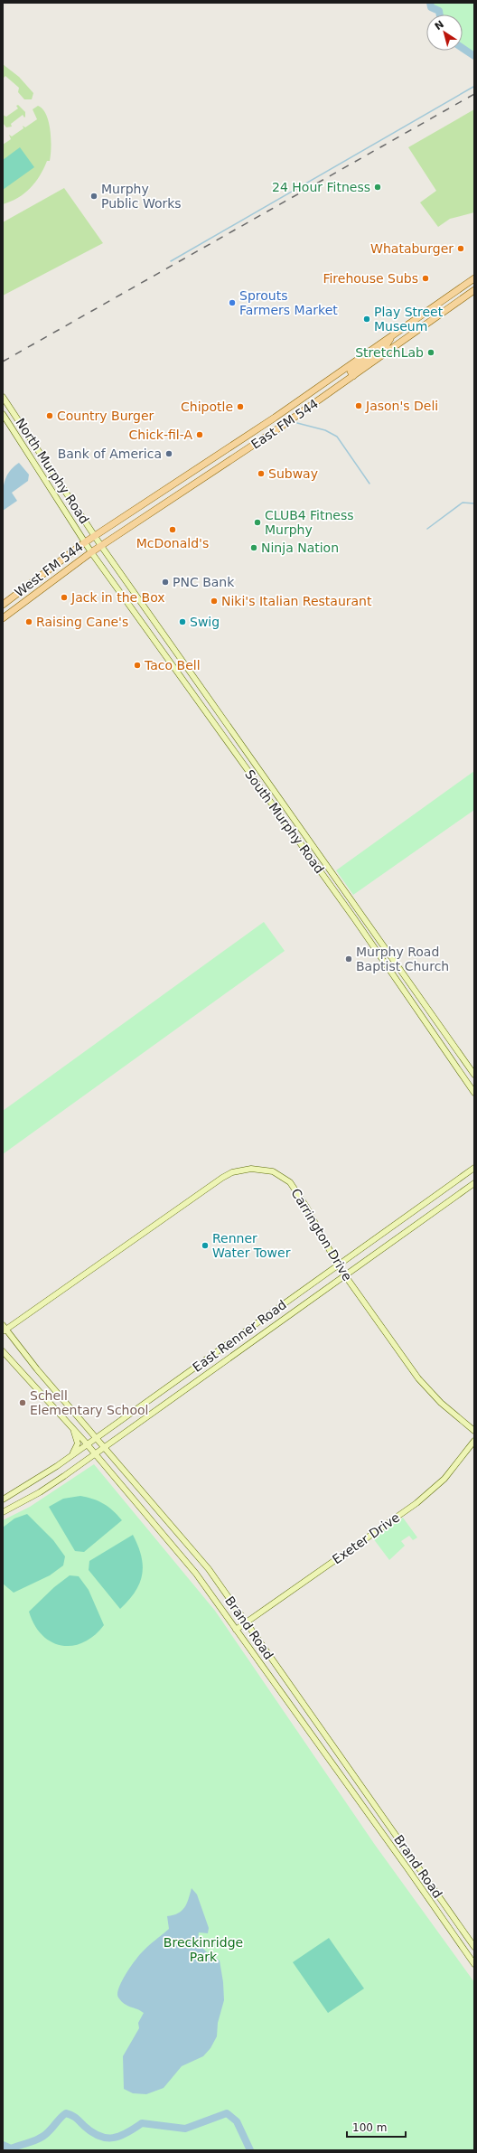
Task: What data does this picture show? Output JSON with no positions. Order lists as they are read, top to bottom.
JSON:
{
  "streets": {
    "main road": [
      "East FM 544",
      "North Murphy Road",
      "West FM 544",
      "South Murphy Road",
      "Carrington Drive",
      "East Renner Road",
      "Exeter Drive",
      "Brand Road"
    ]
  },
  "crossings": [
    ["East FM 544", "North Murphy Road"],
    ["East FM 544", "West FM 544"],
    ["East FM 544", "South Murphy Road"],
    ["North Murphy Road", "West FM 544"],
    ["North Murphy Road", "South Murphy Road"],
    ["West FM 544", "South Murphy Road"],
    ["Carrington Drive", "East Renner Road"],
    ["Carrington Drive", "Brand Road"],
    ["East Renner Road", "Brand Road"],
    ["Exeter Drive", "Brand Road"]
  ],
  "parks": ["Breckinridge Park"],
  "places": [
    "24 Hour Fitness",
    "Murphy Public Works",
    "Whataburger",
    "Firehouse Subs",
    "Sprouts Farmers Market",
    "Play Street Museum",
    "StretchLab",
    "Jason's Deli",
    "Chipotle",
    "Country Burger",
    "Chick-fil-A",
    "Bank of America",
    "Subway",
    "CLUB4 Fitness Murphy",
    "McDonald's",
    "Ninja Nation",
    "PNC Bank",
    "Jack in the Box",
    "Niki's Italian Restaurant",
    "Raising Cane's",
    "Swig",
    "Taco Bell",
    "Murphy Road Baptist Church",
    "Renner Water Tower",
    "Schell Elementary School"
  ],
  "scale_bar": "100 m",
  "north": "top left"
}
